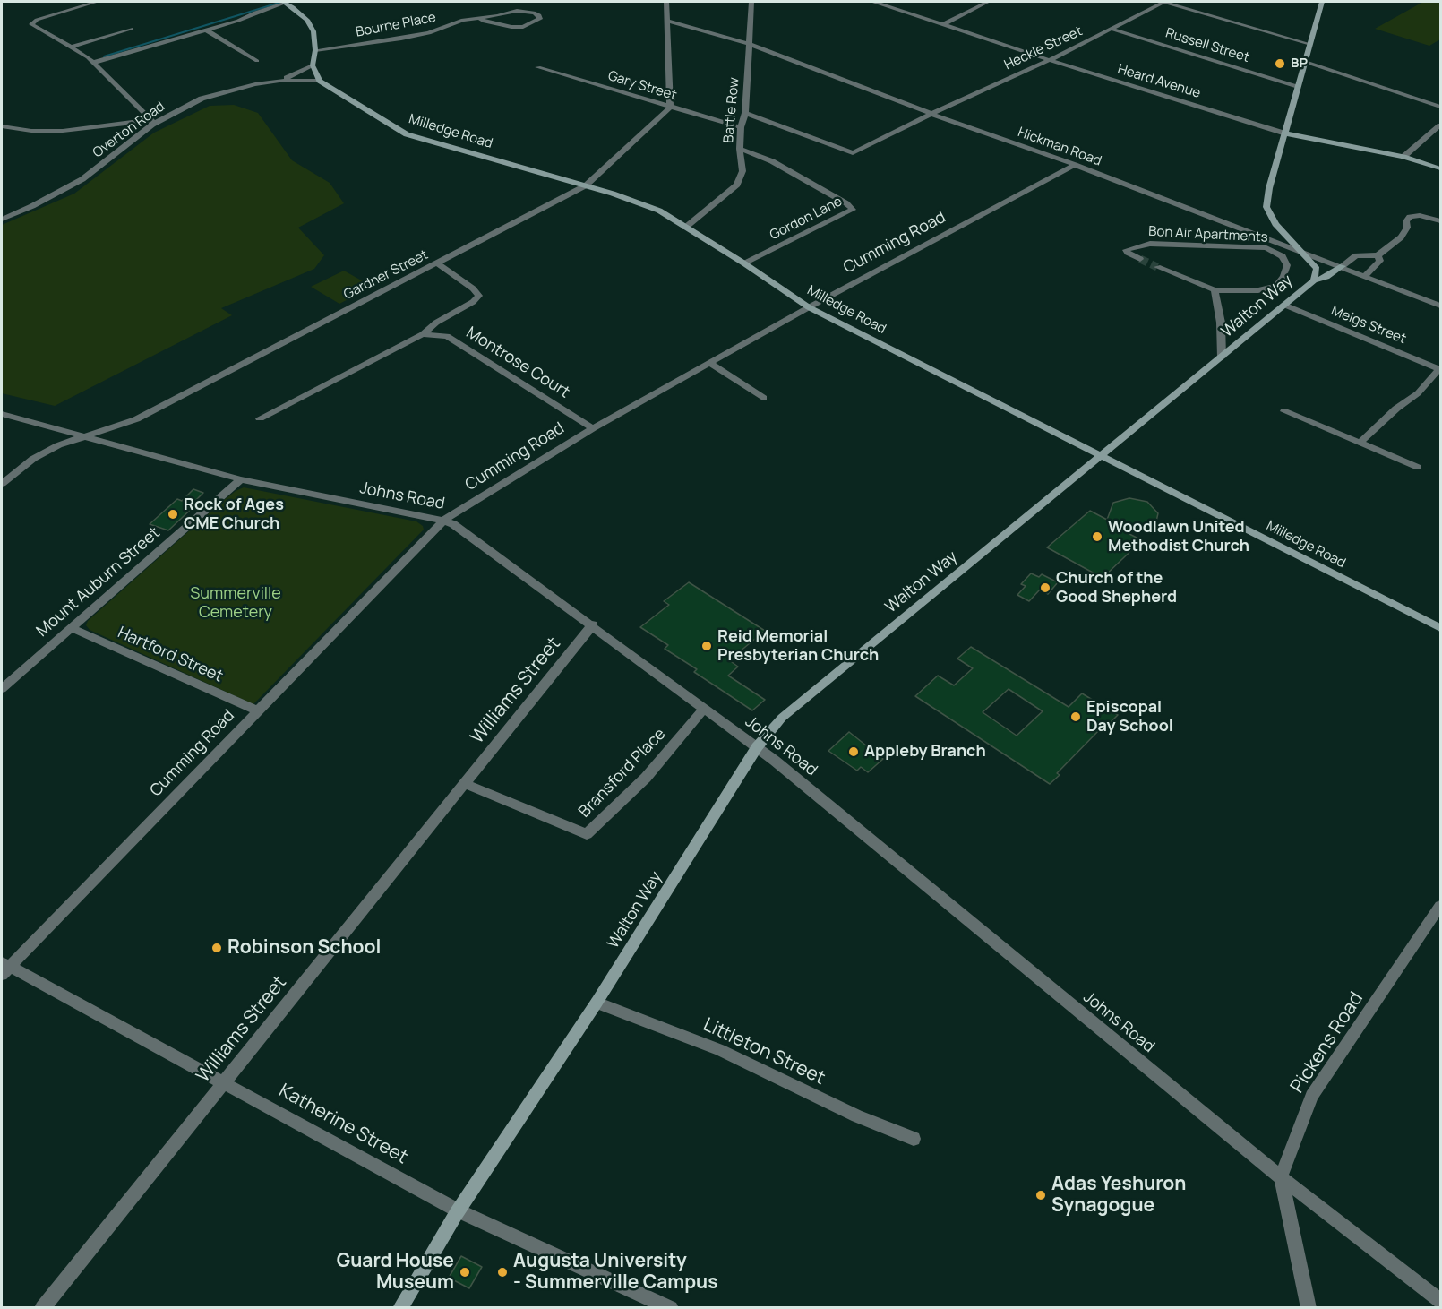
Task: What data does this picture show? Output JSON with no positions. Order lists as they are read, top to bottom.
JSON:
{
  "streets": {
    "main road": ["Heard Avenue", "Milledge Road", "Walton Way"],
    "street": [
      "Bourne Place",
      "Russell Street",
      "Heckle Street",
      "Gary Street",
      "Battle Row",
      "Overton Road",
      "Hickman Road",
      "Gordon Lane",
      "Bon Air Apartments",
      "Cumming Road",
      "Gardner Street",
      "Meigs Street",
      "Montrose Court",
      "Johns Road",
      "Mount Auburn Street",
      "Hartford Street",
      "Williams Street",
      "Bransford Place",
      "Pickens Road",
      "Littleton Street",
      "Katherine Street"
    ]
  },
  "crossings": [
    ["Russell Street", "Heckle Street"],
    ["Russell Street", "Walton Way"],
    ["Heckle Street", "Heard Avenue"],
    ["Heckle Street", "Hickman Road"],
    ["Heard Avenue", "Walton Way"],
    ["Gary Street", "Battle Row"],
    ["Gary Street", "Gardner Street"],
    ["Battle Row", "Milledge Road"],
    ["Battle Row", "Hickman Road"],
    ["Battle Row", "Gordon Lane"],
    ["Overton Road", "Milledge Road"],
    ["Milledge Road", "Gordon Lane"],
    ["Milledge Road", "Cumming Road"],
    ["Milledge Road", "Gardner Street"],
    ["Milledge Road", "Walton Way"],
    ["Hickman Road", "Bon Air Apartments"],
    ["Hickman Road", "Cumming Road"],
    ["Hickman Road", "Walton Way"],
    ["Cumming Road", "Montrose Court"],
    ["Cumming Road", "Johns Road"],
    ["Cumming Road", "Hartford Street"],
    ["Cumming Road", "Katherine Street"],
    ["Gardner Street", "Montrose Court"],
    ["Gardner Street", "Johns Road"],
    ["Walton Way", "Meigs Street"],
    ["Walton Way", "Johns Road"],
    ["Walton Way", "Littleton Street"],
    ["Walton Way", "Katherine Street"],
    ["Johns Road", "Mount Auburn Street"],
    ["Johns Road", "Williams Street"],
    ["Johns Road", "Bransford Place"],
    ["Johns Road", "Pickens Road"],
    ["Mount Auburn Street", "Hartford Street"],
    ["Williams Street", "Bransford Place"],
    ["Williams Street", "Katherine Street"]
  ],
  "parks": ["Summerville Cemetery"],
  "places": [
    "BP",
    "Rock of Ages CME Church",
    "Woodlawn United Methodist Church",
    "Church of the Good Shepherd",
    "Reid Memorial Presbyterian Church",
    "Episcopal Day School",
    "Appleby Branch",
    "Robinson School",
    "Adas Yeshuron Synagogue",
    "Guard House Museum",
    "Augusta University - Summerville Campus"
  ]
}
